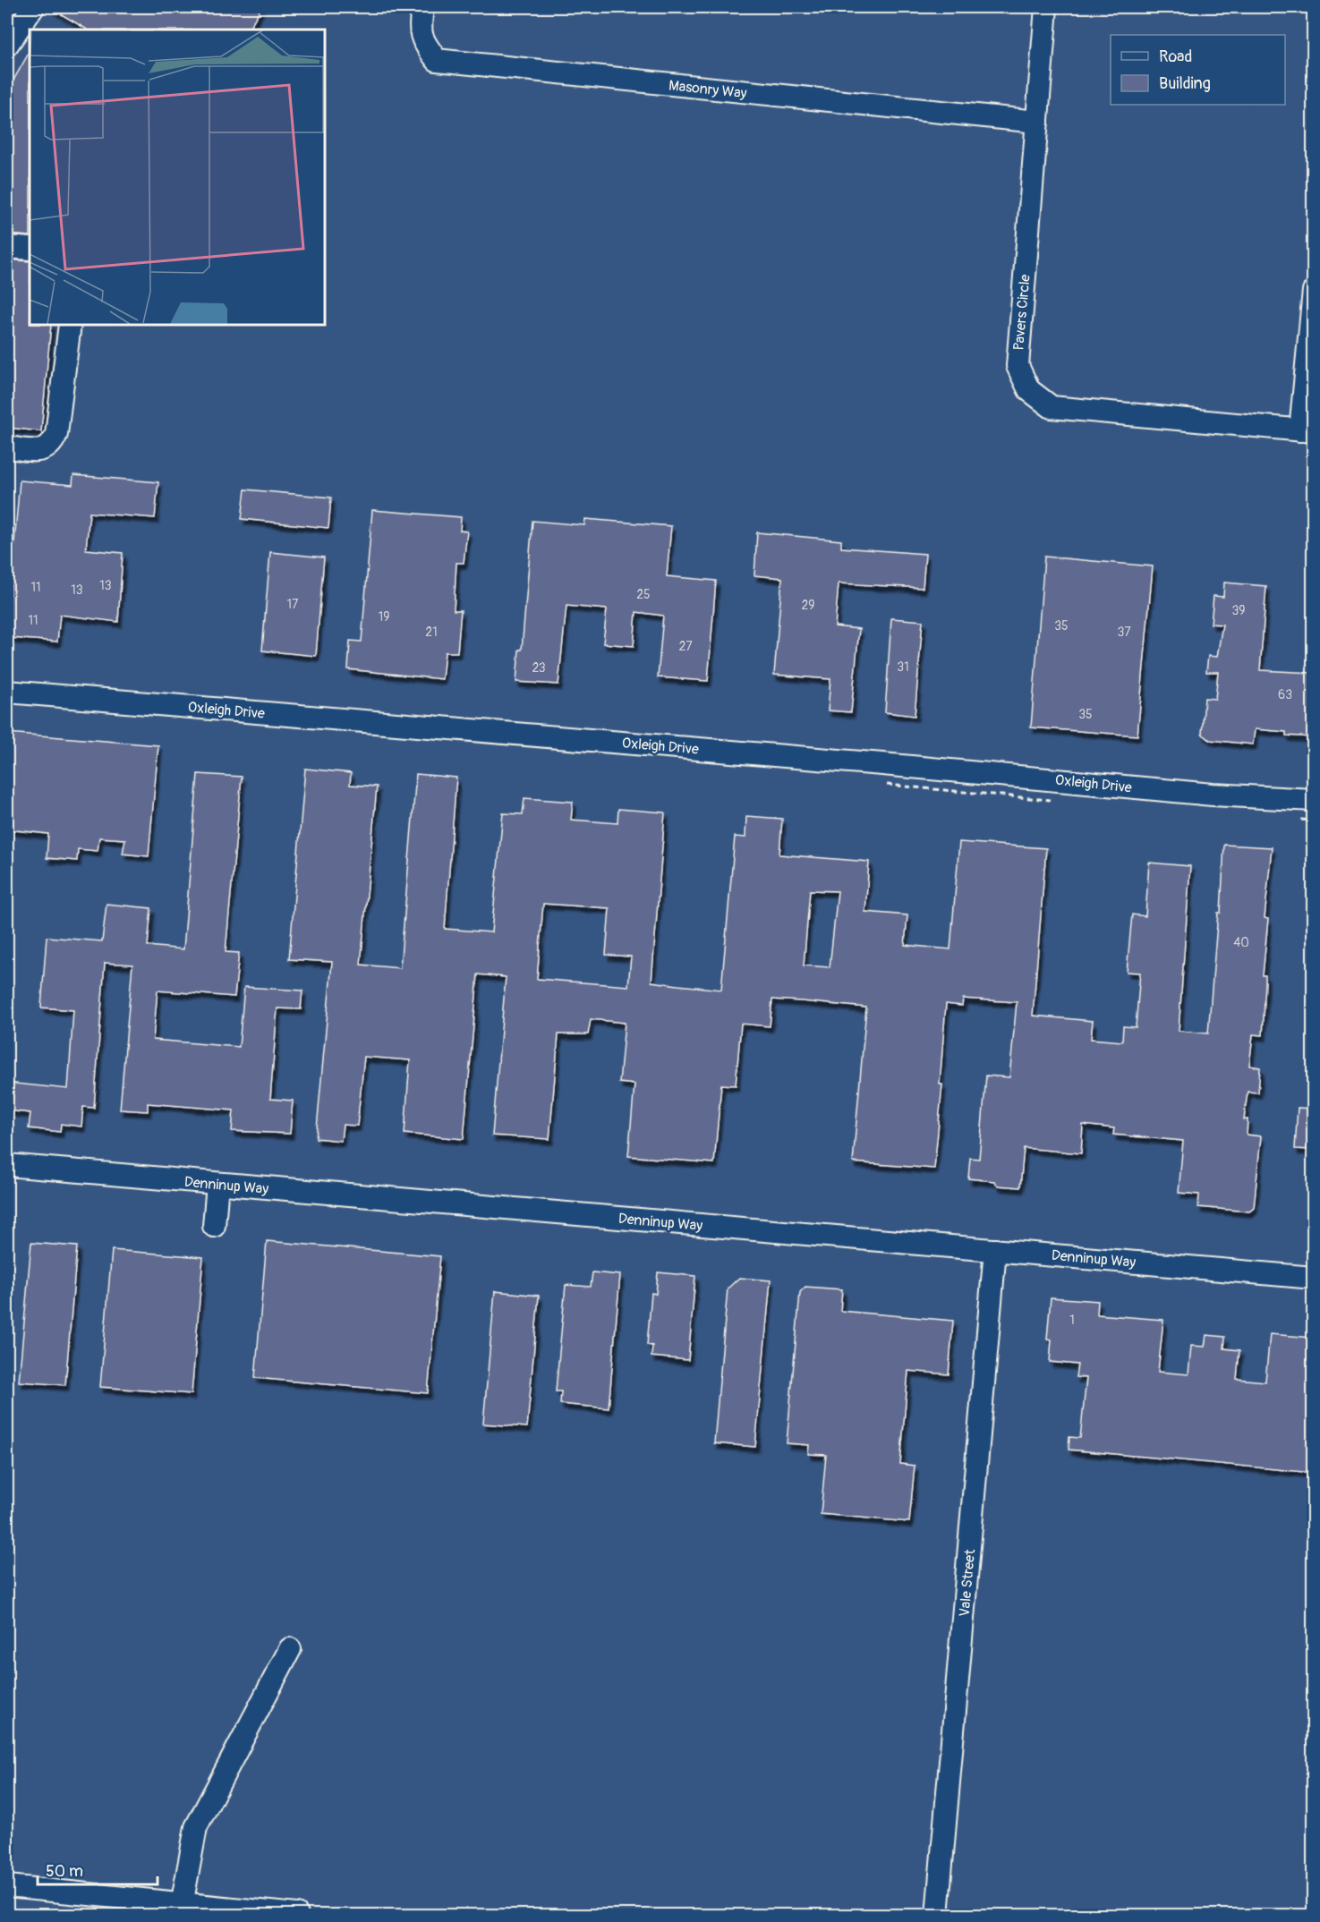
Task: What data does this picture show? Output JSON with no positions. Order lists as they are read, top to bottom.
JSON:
{
  "streets": {
    "street": [
      "Masonry Way",
      "Pavers Circle",
      "Oxleigh Drive",
      "Denninup Way",
      "Vale Street"
    ]
  },
  "crossings": [
    ["Masonry Way", "Pavers Circle"],
    ["Denninup Way", "Vale Street"]
  ],
  "house_numbers": [
    "13",
    "11",
    "13",
    "25",
    "17",
    "29",
    "39",
    "19",
    "11",
    "35",
    "21",
    "37",
    "27",
    "31",
    "23",
    "63",
    "35",
    "40",
    "1"
  ],
  "legend": ["Road", "Building"],
  "scale_bar": "50 m"
}
